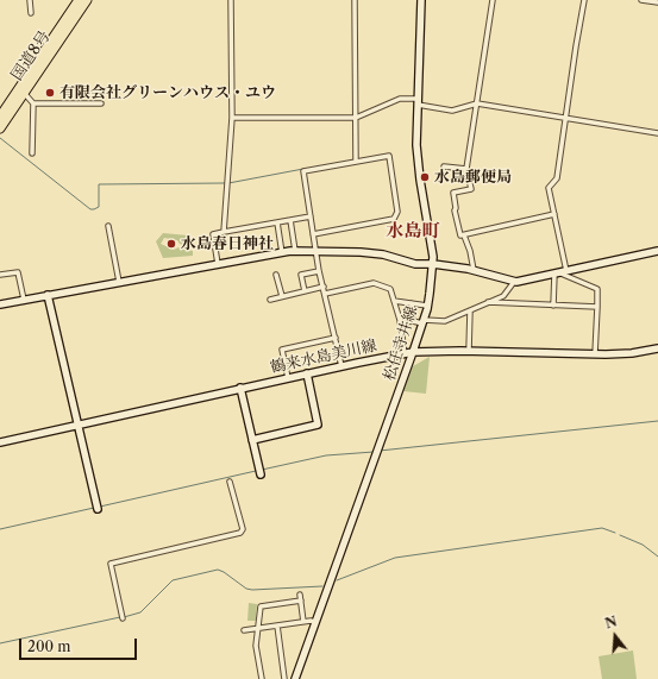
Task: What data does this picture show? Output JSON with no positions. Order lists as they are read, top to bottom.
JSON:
{
  "streets": {
    "highway": ["国道8号"],
    "main road": ["松任寺井線", "鶴来水島美川線"]
  },
  "crossings": [
    ["松任寺井線", "鶴来水島美川線"]
  ],
  "districts": ["水島町"],
  "places": ["有限会社グリーンハウス・ユウ", "水島郵便局", "水島春日神社"],
  "scale_bar": "200 m",
  "north": "top"
}
